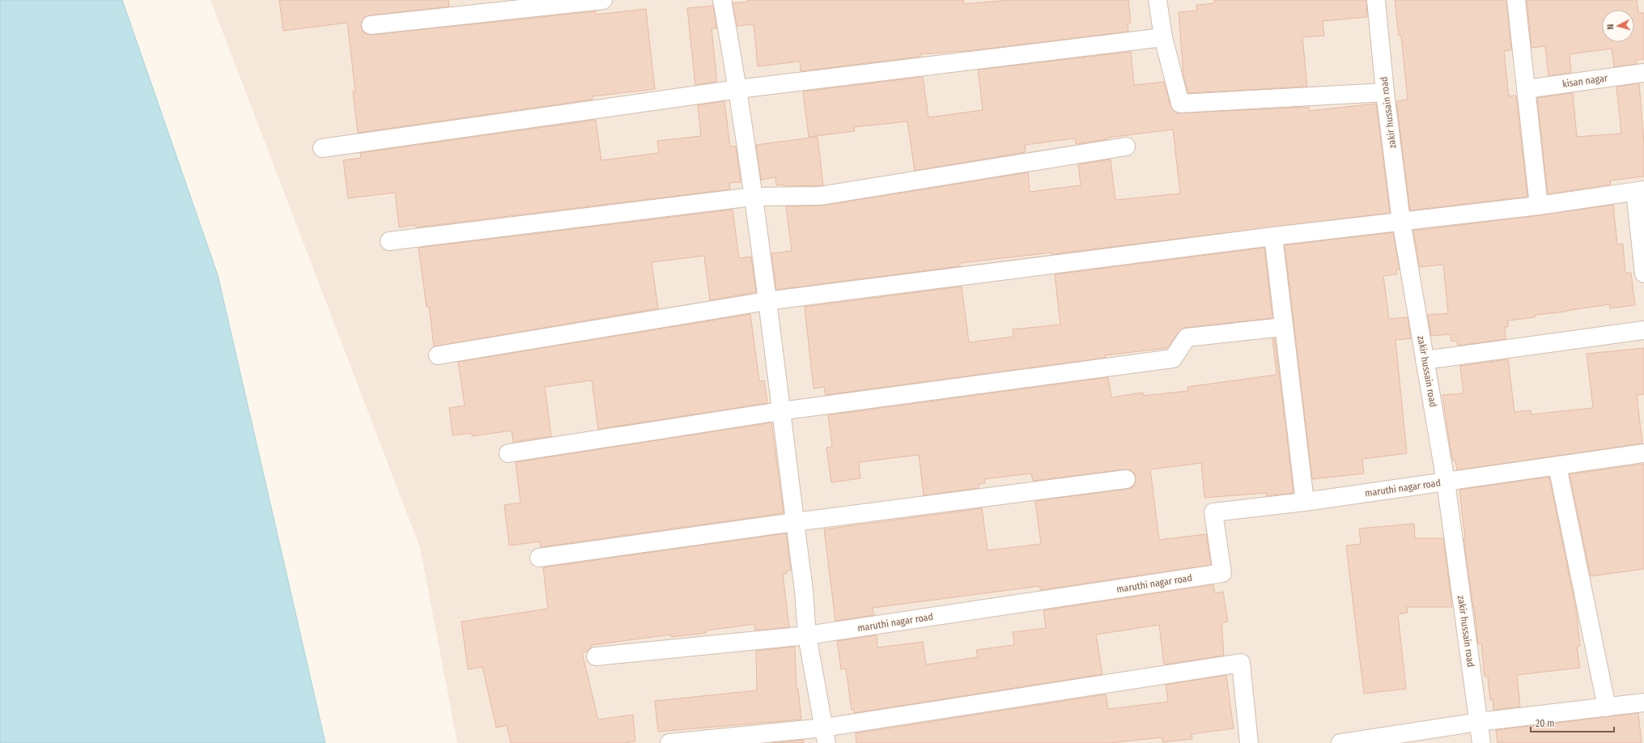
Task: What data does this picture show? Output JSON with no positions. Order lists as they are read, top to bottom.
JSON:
{
  "streets": {
    "street": ["kisan nagar", "zakir hussain road", "maruthi nagar road"]
  },
  "crossings": [
    ["zakir hussain road", "maruthi nagar road"]
  ],
  "scale_bar": "20 m",
  "north": "left"
}
